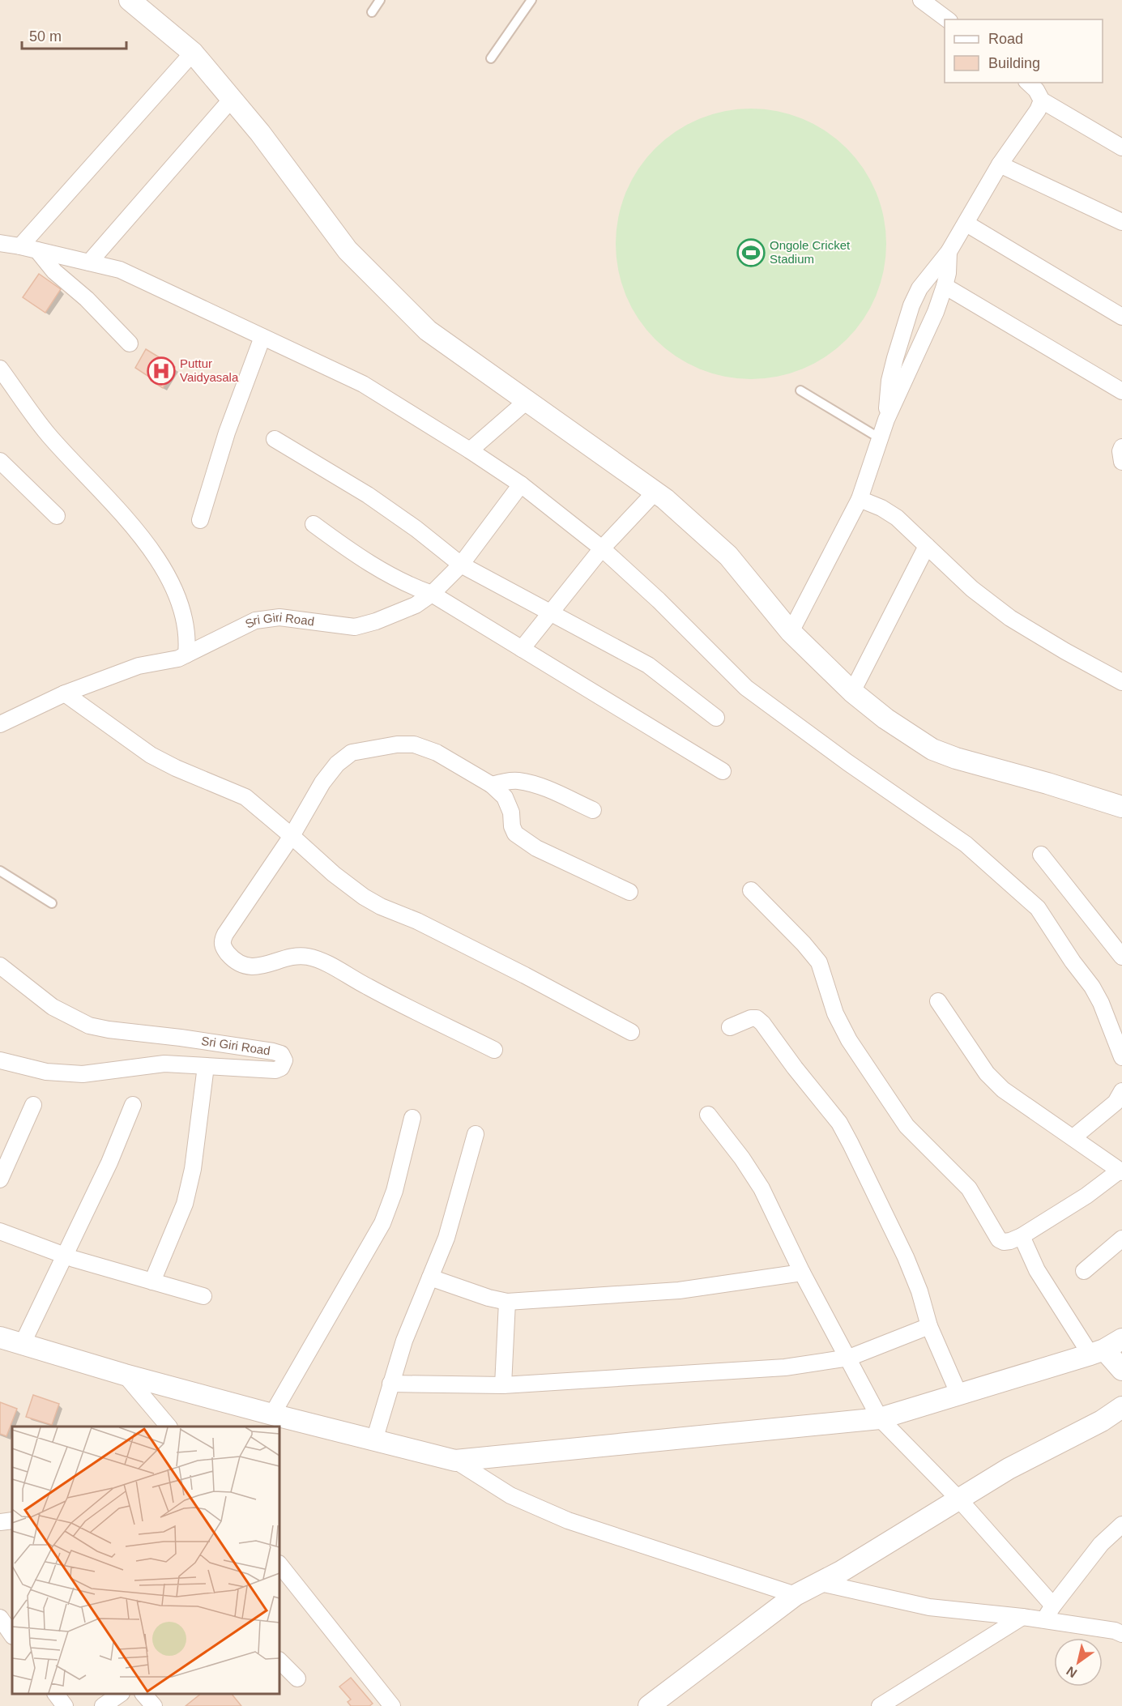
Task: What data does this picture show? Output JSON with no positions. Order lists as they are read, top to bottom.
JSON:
{
  "streets": {
    "street": ["Sri Giri Road"]
  },
  "places": {
    "sports": ["Ongole Cricket Stadium"],
    "hospital": ["Puttur Vaidyasala"]
  },
  "legend": ["Road", "Building"],
  "scale_bar": "50 m",
  "north": "bottom left"
}
